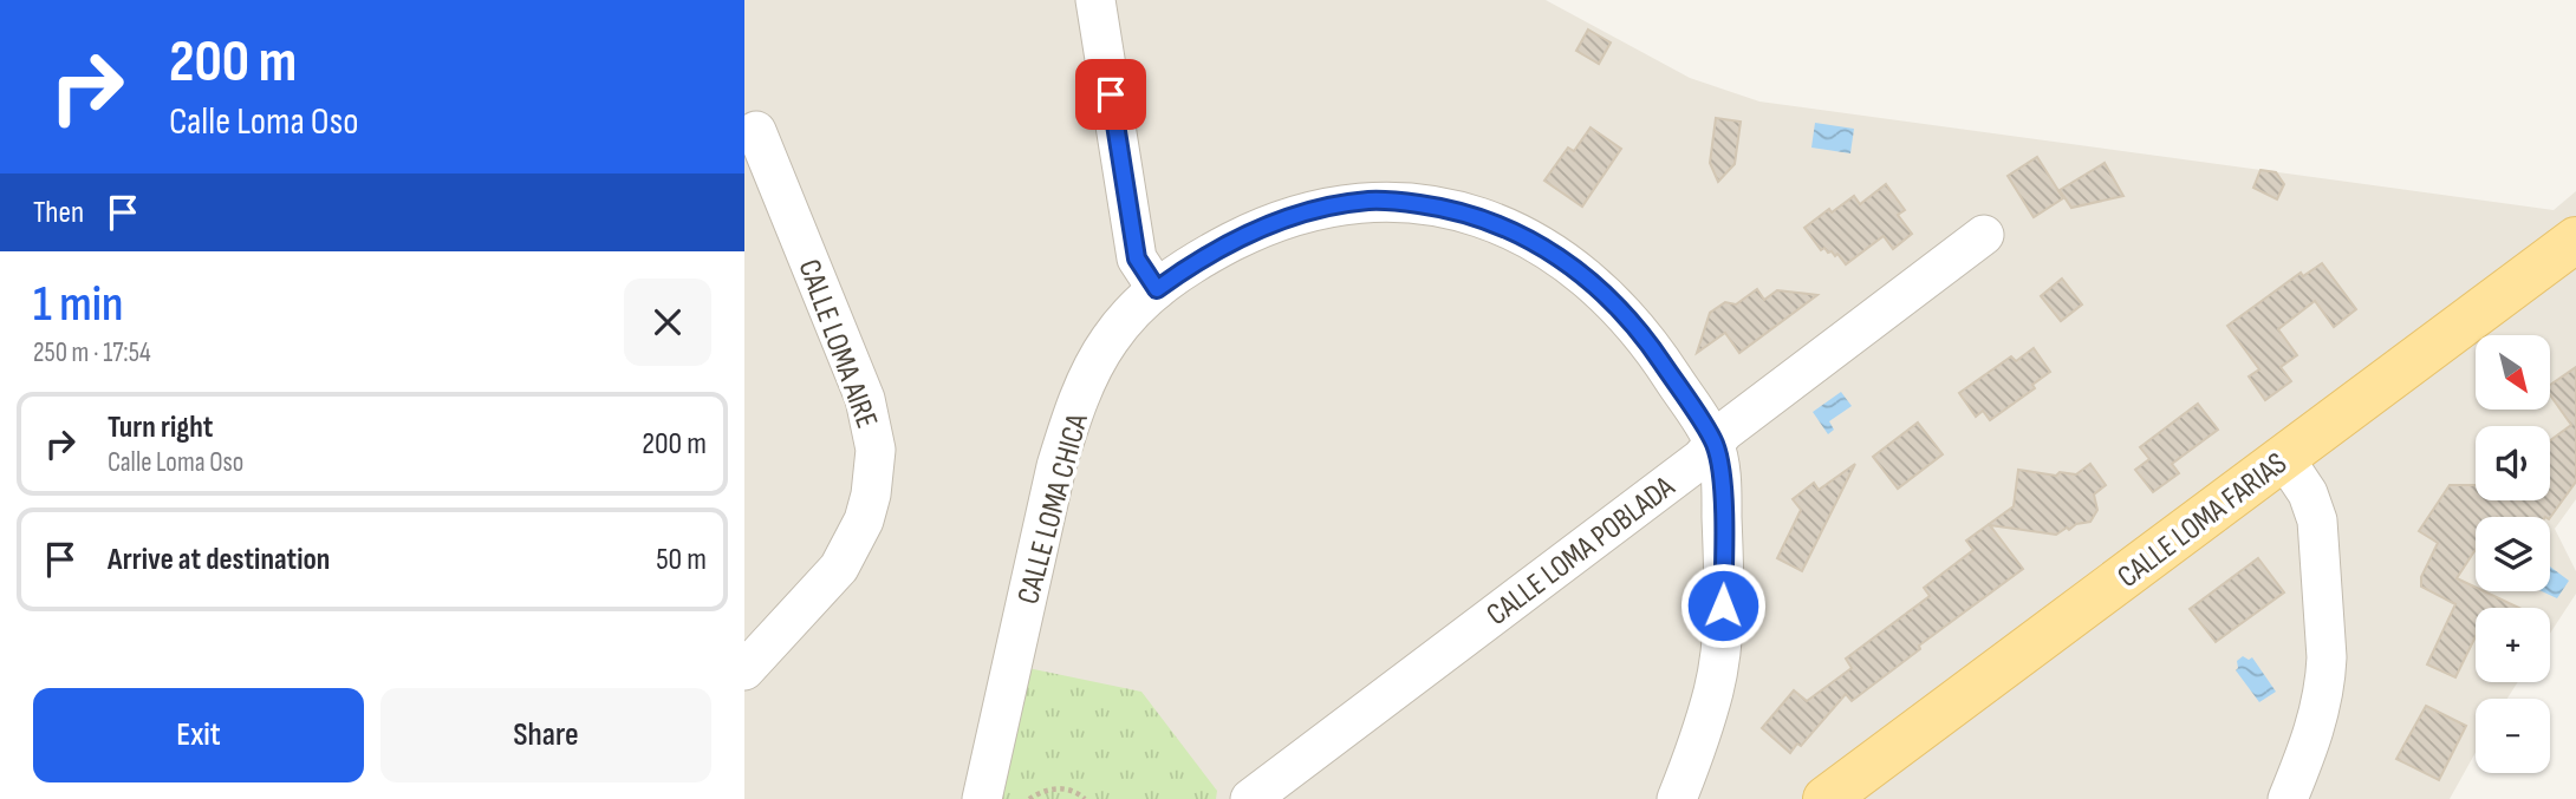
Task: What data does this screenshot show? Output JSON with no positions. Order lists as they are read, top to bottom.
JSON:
{
  "streets": {
    "main road": ["CALLE LOMA FARIAS"],
    "street": ["CALLE LOMA AIRE", "CALLE LOMA CHICA", "CALLE LOMA POBLADA"]
  },
  "crossings": [
    ["CALLE LOMA CHICA", "CALLE LOMA POBLADA"]
  ],
  "north": "bottom right",
  "page": {
    "turn": ["200 m", "Calle Loma Oso"],
    "then": "Then",
    "heading": ["1 min", "250 m · 17:54"],
    "map_buttons": ["+", "−"],
    "list": [
      {
        "name": "Turn right",
        "note": "Calle Loma Oso",
        "value": "200 m"
      },
      {
        "name": "Arrive at destination",
        "value": "50 m"
      }
    ],
    "buttons": ["Exit", "Share"]
  }
}
